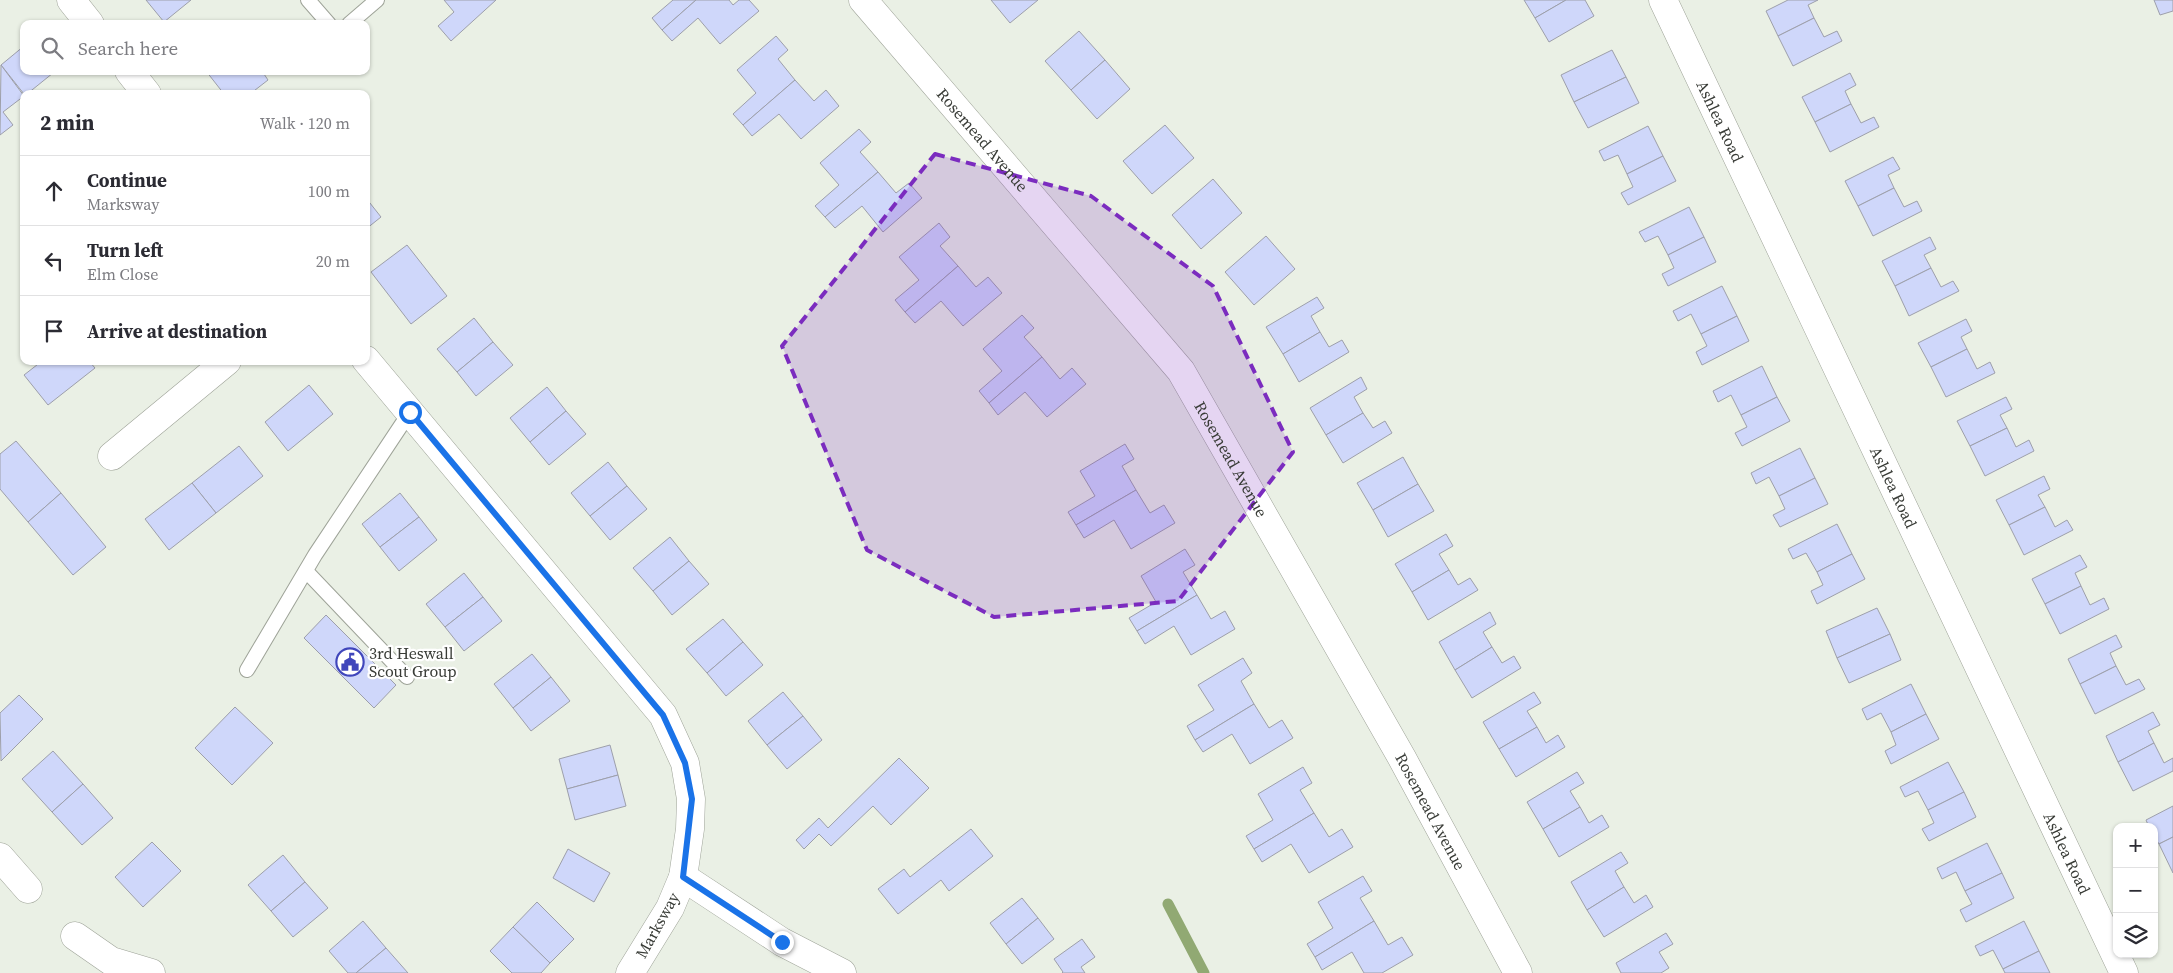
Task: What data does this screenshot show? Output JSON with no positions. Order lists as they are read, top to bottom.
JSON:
{
  "streets": {
    "street": ["Ashlea Road", "Rosemead Avenue", "Marksway"]
  },
  "places": {
    "public building": ["3rd Heswall Scout Group"]
  },
  "page": {
    "search": "Search here",
    "heading": ["2 min", "Walk · 120 m"],
    "list": [
      ["Continue", "Marksway", "100 m"],
      ["Turn left", "Elm Close", "20 m"],
      "Arrive at destination"
    ],
    "map_buttons": ["+", "−"]
  }
}
